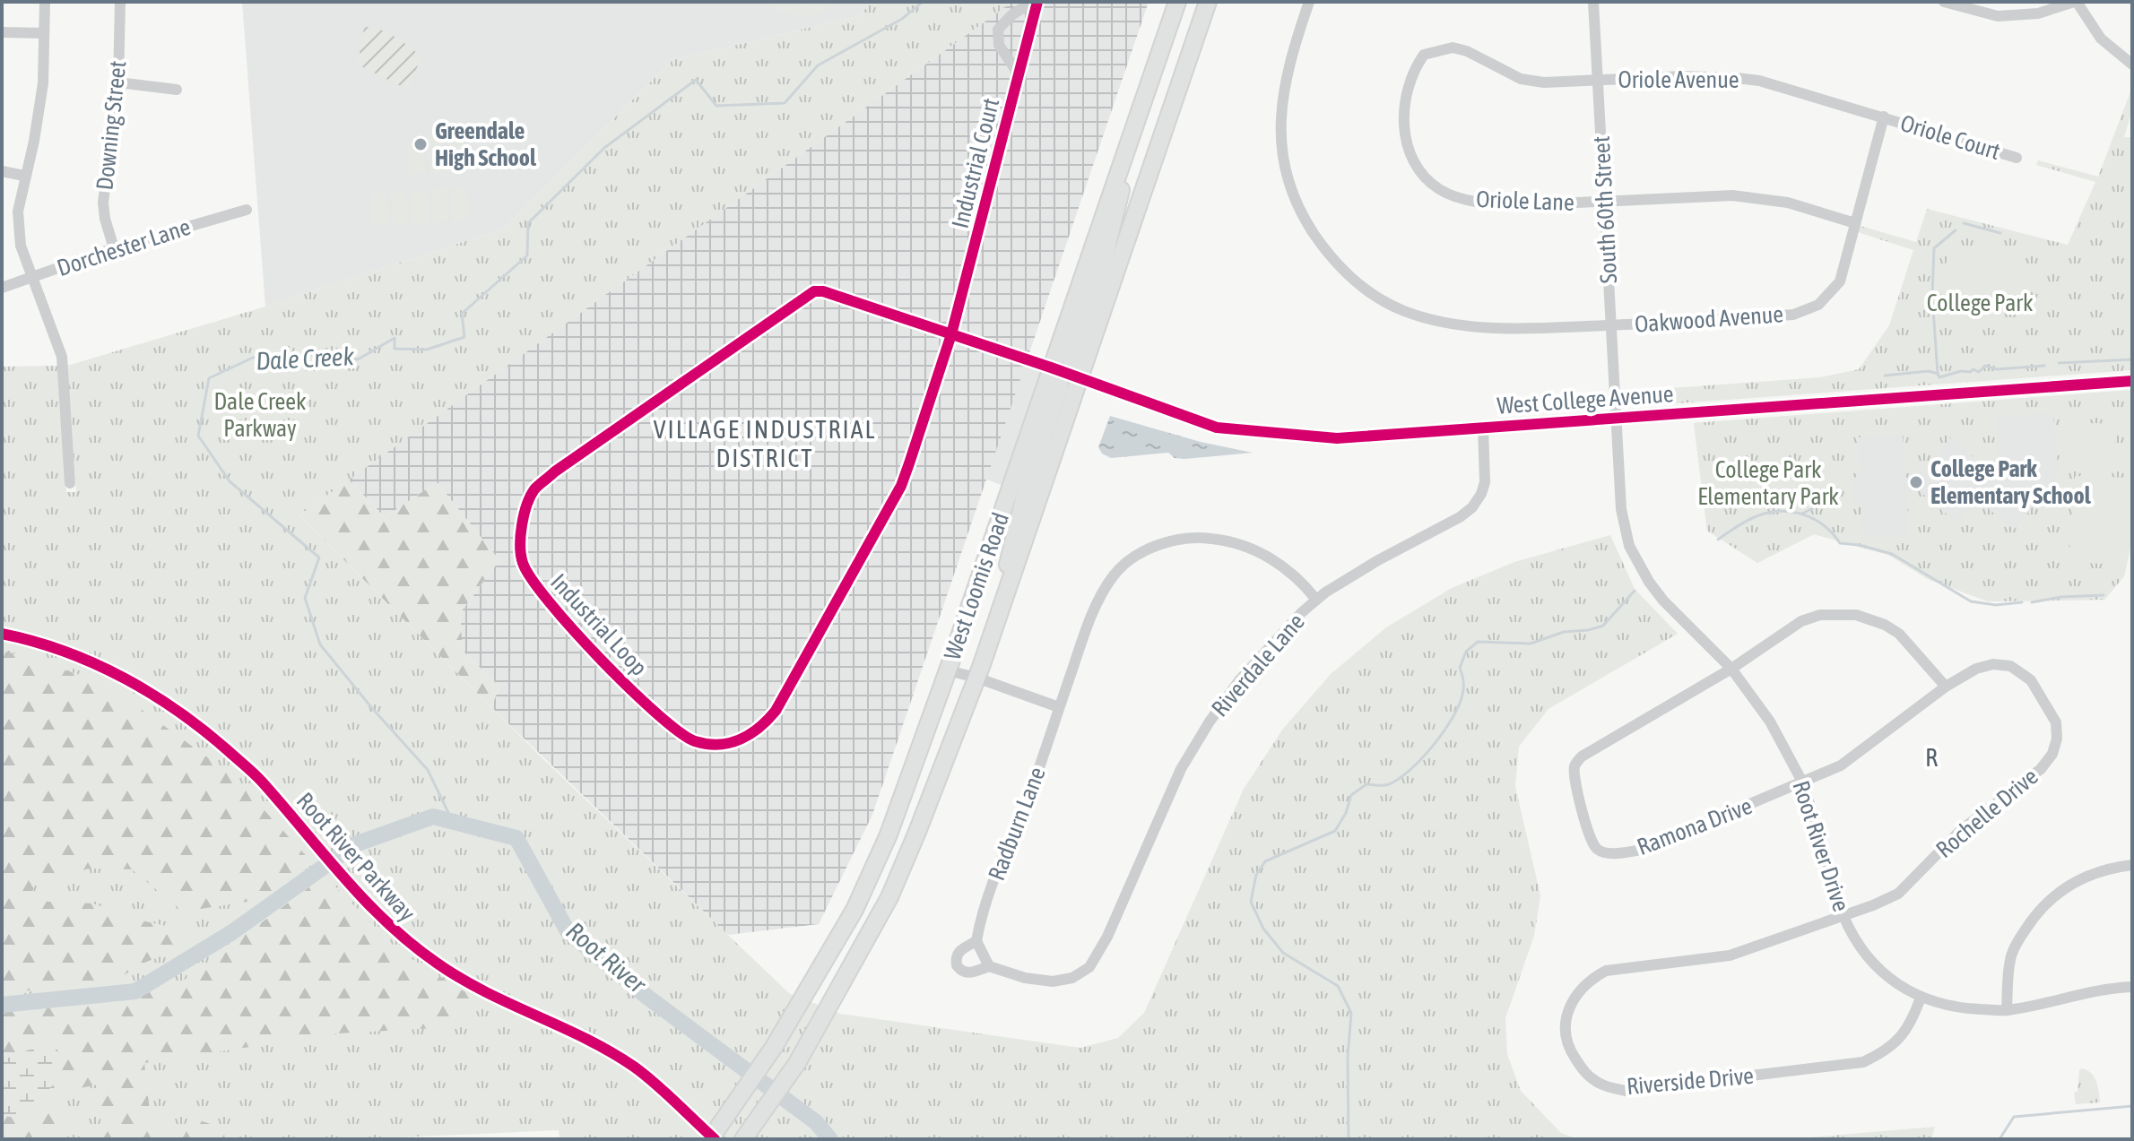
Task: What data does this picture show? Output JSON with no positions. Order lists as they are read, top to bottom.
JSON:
{
  "streets": {
    "main road": ["West Loomis Road"],
    "street": [
      "Oriole Avenue",
      "Downing Street",
      "Oriole Court",
      "Industrial Court",
      "Oriole Lane",
      "South 60th Street",
      "Dorchester Lane",
      "Oakwood Avenue",
      "West College Avenue",
      "Industrial Loop",
      "Riverdale Lane",
      "Rochelle Drive",
      "Radburn Lane",
      "Ramona Drive",
      "Root River Drive",
      "Root River Parkway",
      "Riverside Drive"
    ]
  },
  "crossings": [
    ["Oriole Avenue", "Oriole Court"],
    ["Oriole Avenue", "Oriole Lane"],
    ["Oriole Avenue", "South 60th Street"],
    ["Oriole Avenue", "Oakwood Avenue"],
    ["Downing Street", "Dorchester Lane"],
    ["Oriole Court", "Oakwood Avenue"],
    ["Industrial Court", "Industrial Loop"],
    ["Oriole Lane", "South 60th Street"],
    ["Oriole Lane", "Oakwood Avenue"],
    ["South 60th Street", "Oakwood Avenue"],
    ["South 60th Street", "West College Avenue"],
    ["South 60th Street", "Root River Drive"],
    ["West College Avenue", "West Loomis Road"],
    ["West College Avenue", "Industrial Loop"],
    ["West College Avenue", "Riverdale Lane"],
    ["West College Avenue", "Root River Drive"],
    ["West Loomis Road", "Industrial Loop"],
    ["West Loomis Road", "Root River Parkway"],
    ["Riverdale Lane", "Radburn Lane"],
    ["Rochelle Drive", "Ramona Drive"],
    ["Rochelle Drive", "Root River Drive"],
    ["Rochelle Drive", "Riverside Drive"],
    ["Ramona Drive", "Root River Drive"],
    ["Root River Drive", "Riverside Drive"]
  ],
  "districts": ["VILLAGE INDUSTRIAL DISTRICT", "R"],
  "water": ["Dale Creek", "Root River"],
  "parks": ["College Park", "Dale Creek Parkway", "College Park Elementary Park"],
  "places": ["Greendale High School", "College Park Elementary School"]
}
